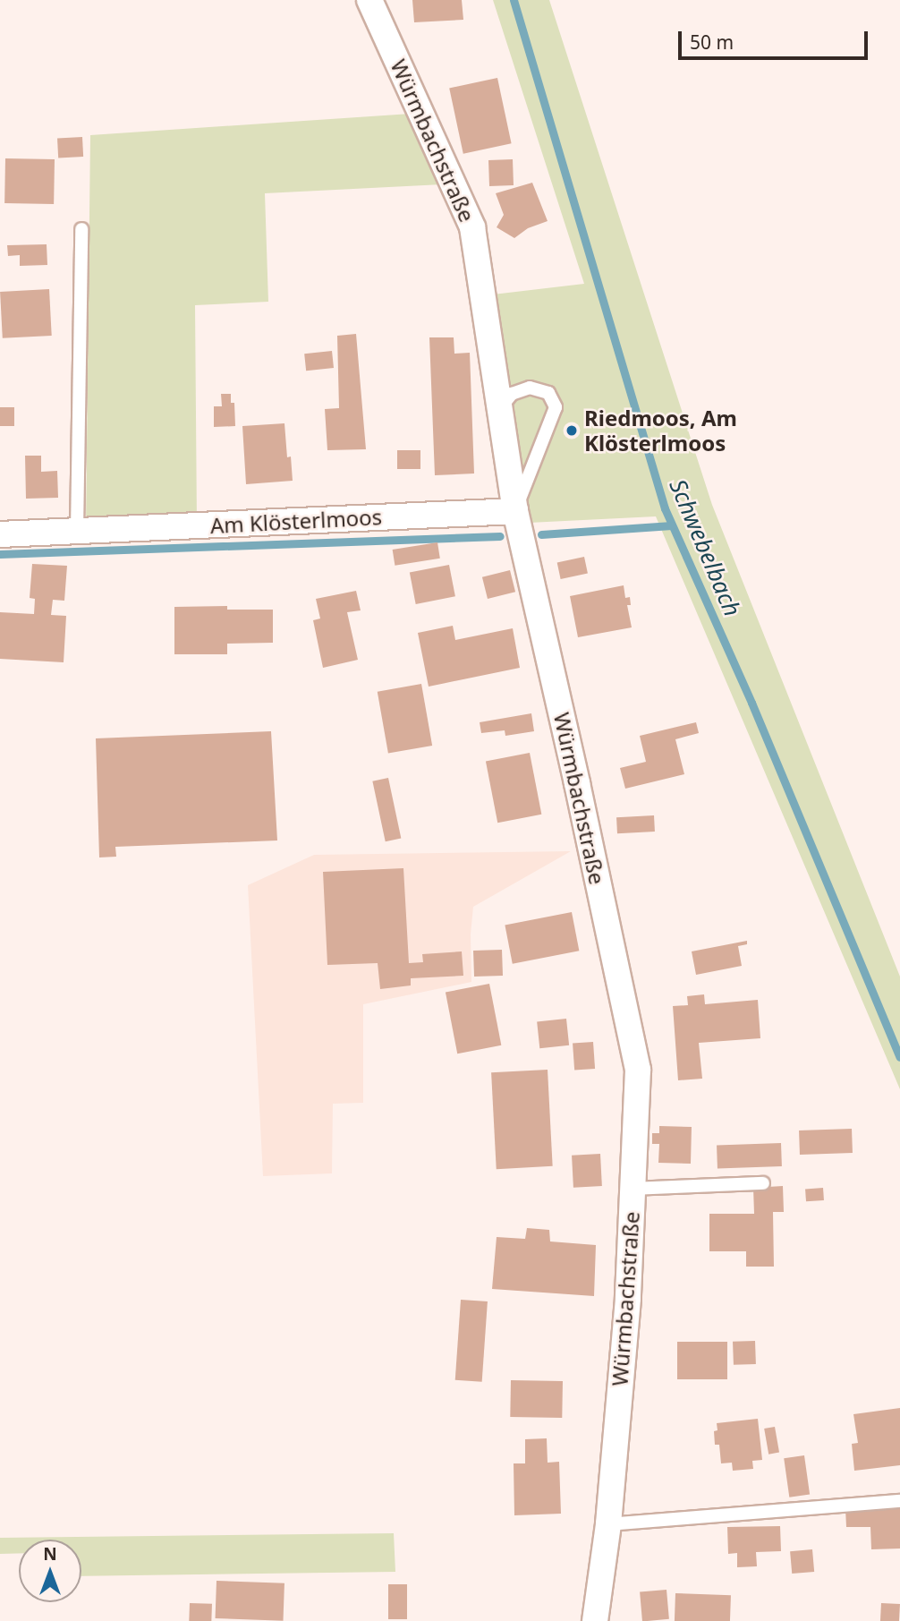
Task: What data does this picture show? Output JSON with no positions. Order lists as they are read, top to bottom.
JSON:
{
  "streets": {
    "street": ["Würmbachstraße", "Am Klösterlmoos"]
  },
  "crossings": [
    ["Würmbachstraße", "Am Klösterlmoos"]
  ],
  "water": ["Schwebelbach"],
  "places": ["Riedmoos, Am Klösterlmoos"],
  "scale_bar": "50 m",
  "north": "top"
}
